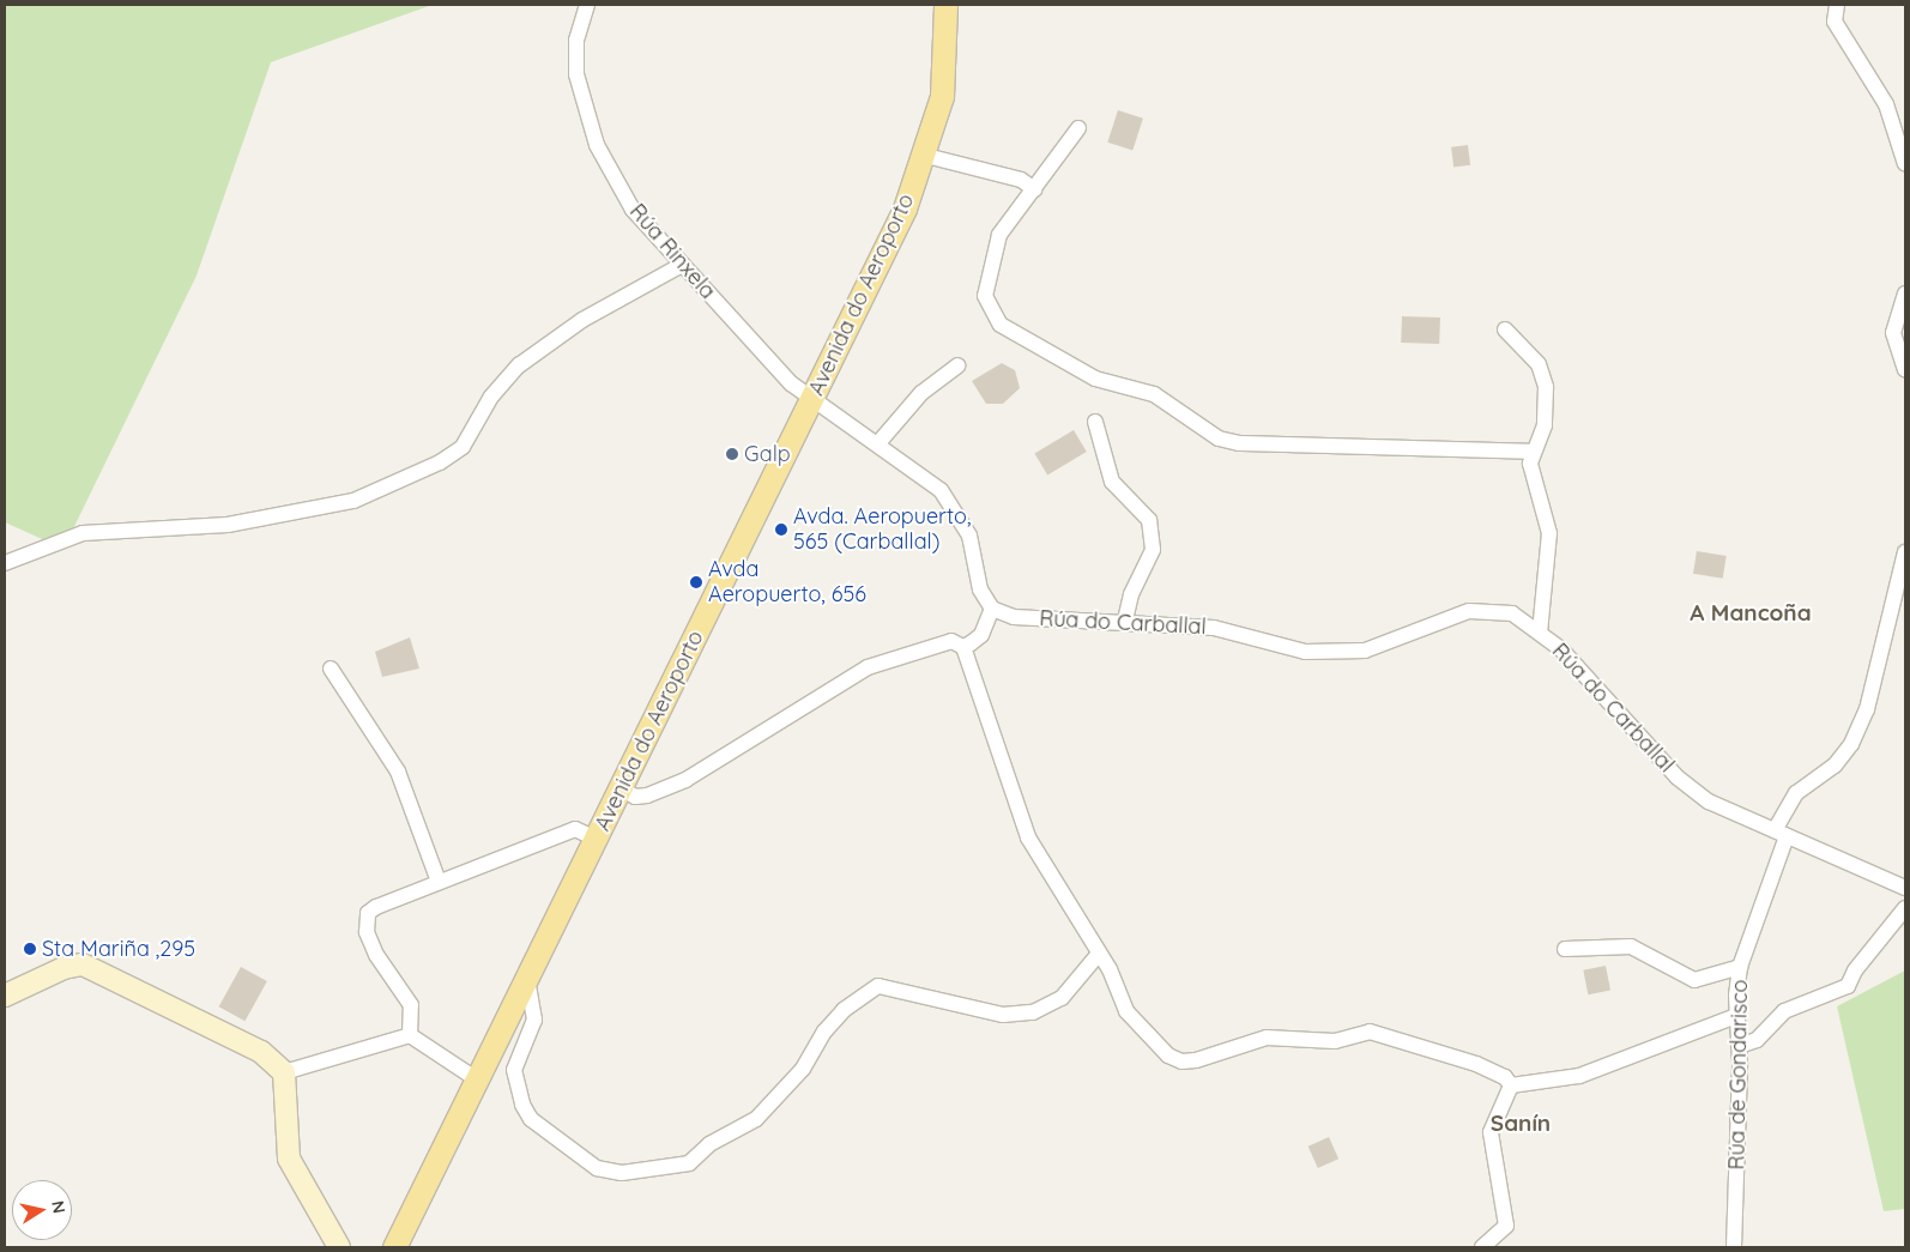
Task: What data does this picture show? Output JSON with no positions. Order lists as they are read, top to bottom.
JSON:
{
  "streets": {
    "main road": ["Avenida do Aeroporto"],
    "street": ["Rúa Rinxela", "Rúa do Carballal", "Rúa de Gondarisco"]
  },
  "crossings": [
    ["Rúa Rinxela", "Avenida do Aeroporto"],
    ["Rúa do Carballal", "Rúa de Gondarisco"]
  ],
  "districts": ["A Mancoña", "Sanín"],
  "places": [
    "Galp",
    "Avda. Aeropuerto, 565 (Carballal)",
    "Avda Aeropuerto, 656",
    "Sta Mariña ,295"
  ],
  "north": "right"
}
